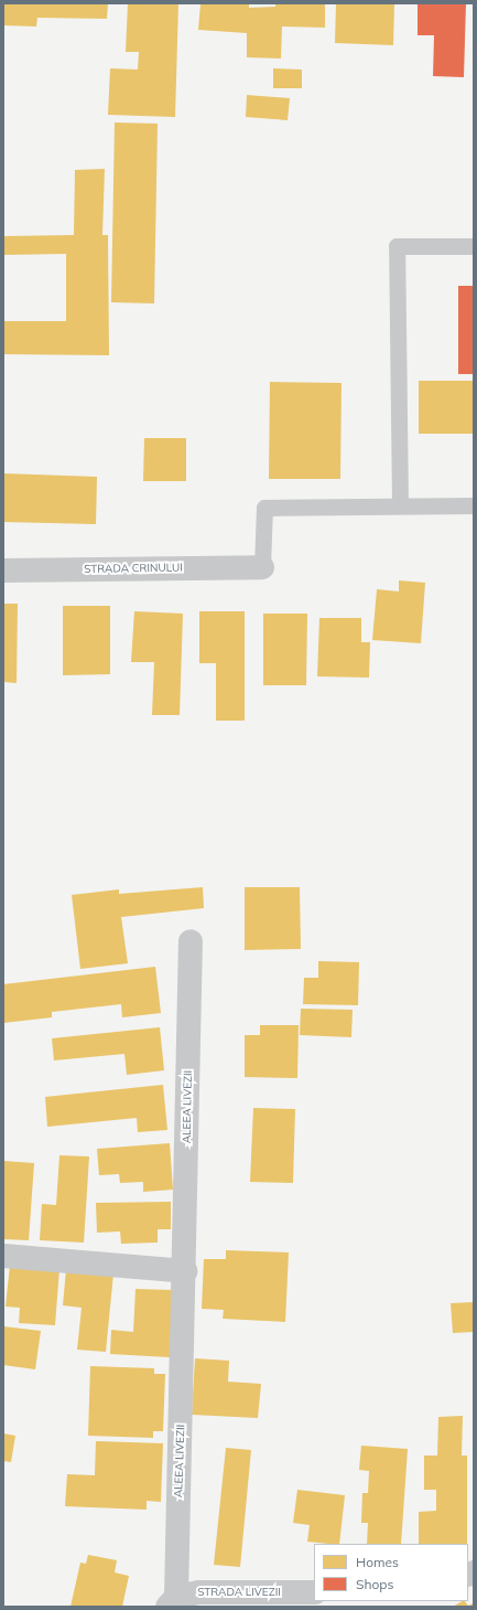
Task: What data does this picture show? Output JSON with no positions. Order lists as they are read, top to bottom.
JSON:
{
  "streets": {
    "street": ["STRADA CRINULUI", "ALEEA LIVEZII", "STRADA LIVEZII"]
  },
  "crossings": [
    ["ALEEA LIVEZII", "STRADA LIVEZII"]
  ],
  "legend": ["Homes", "Shops"]
}
